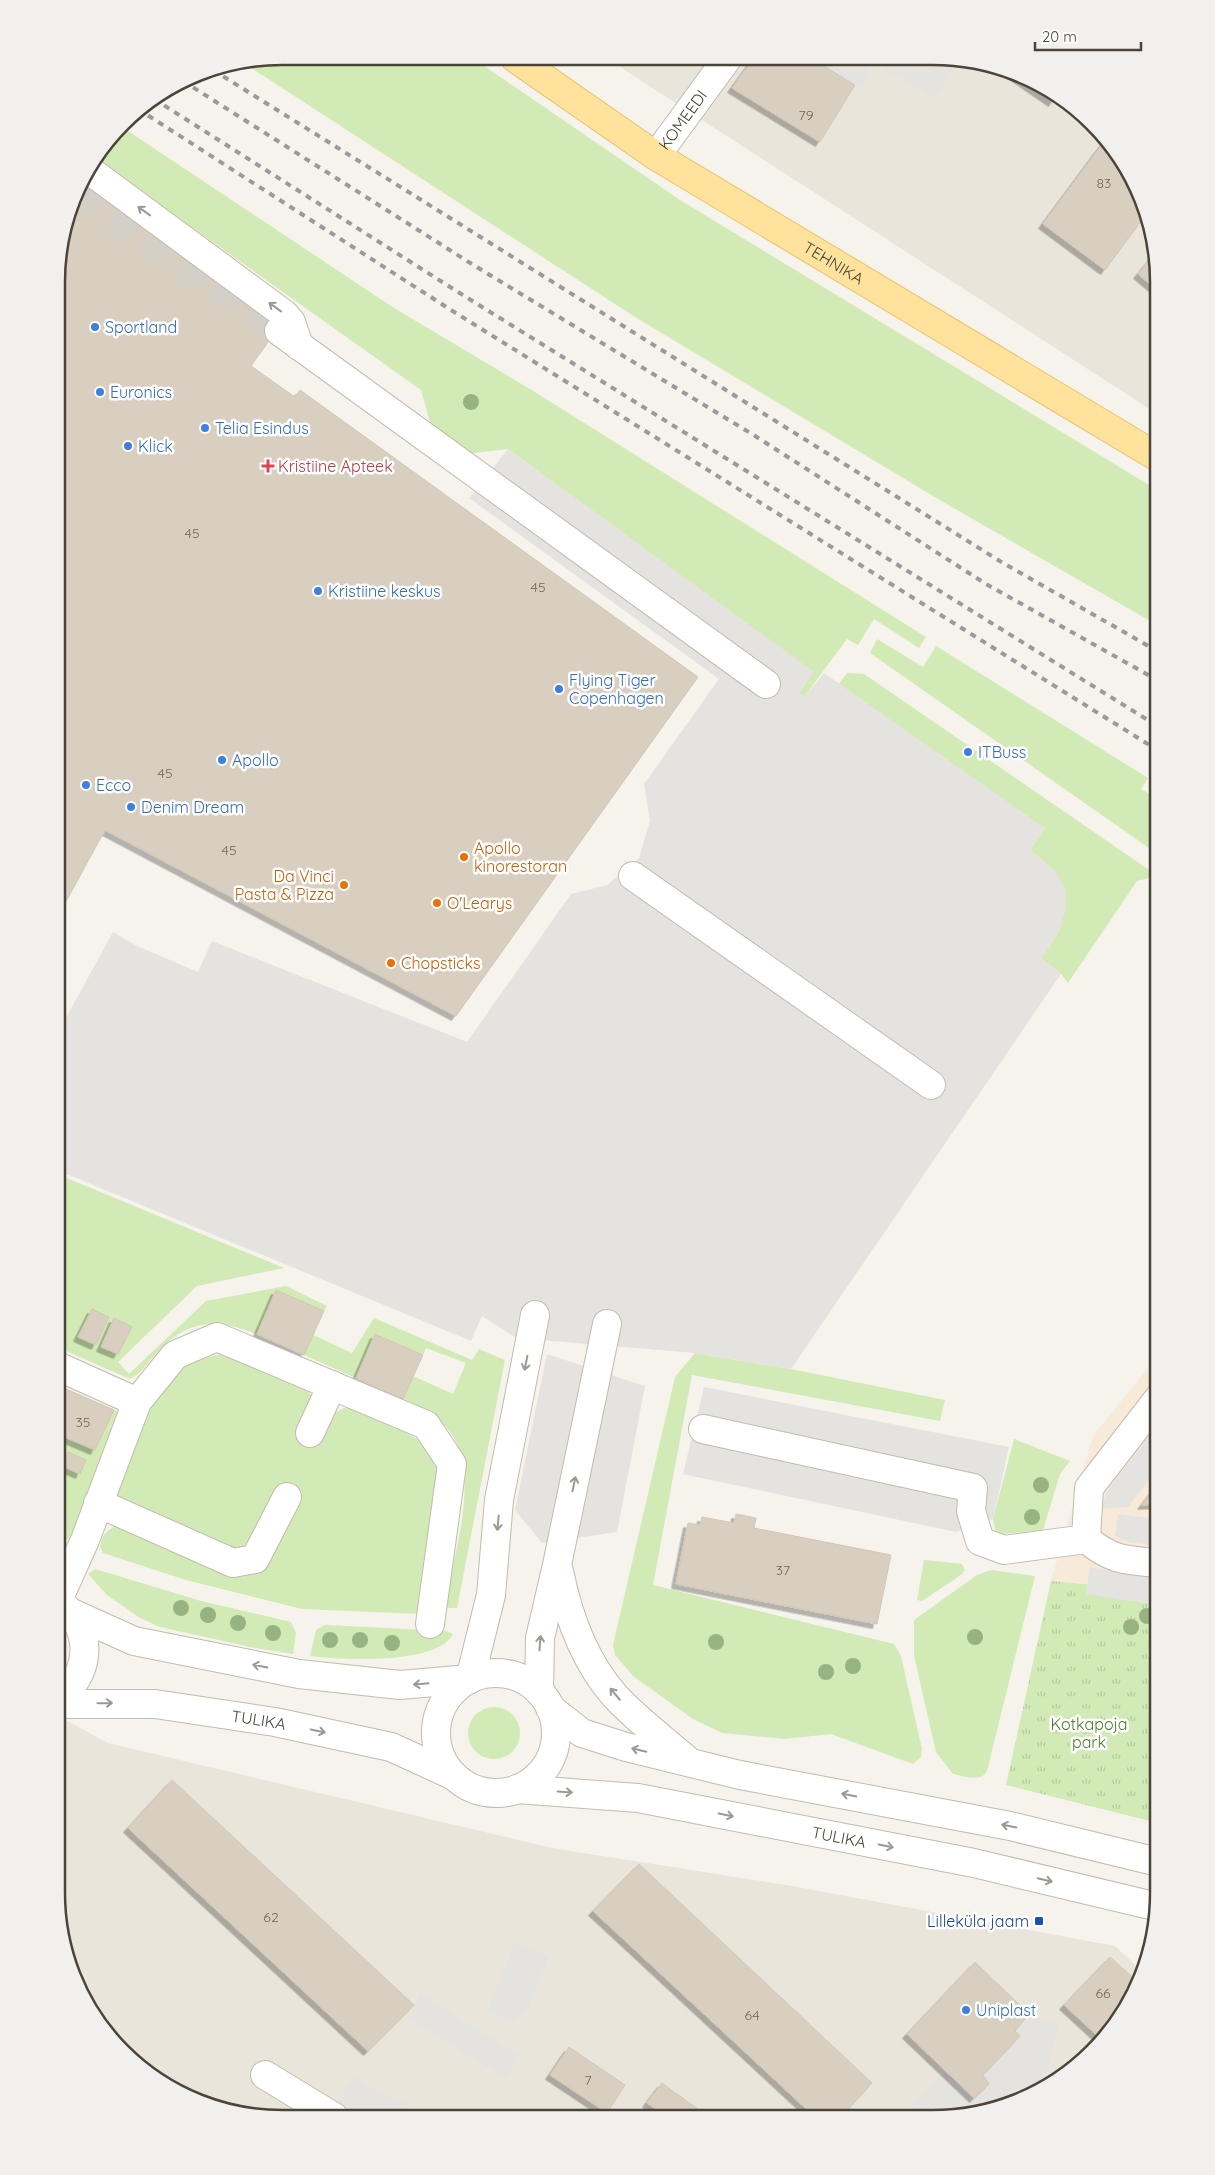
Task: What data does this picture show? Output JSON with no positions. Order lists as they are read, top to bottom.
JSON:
{
  "streets": {
    "main road": ["TEHNIKA"],
    "street": ["KOMEEDI", "TULIKA"]
  },
  "crossings": [
    ["KOMEEDI", "TEHNIKA"]
  ],
  "parks": ["Kotkapoja park"],
  "places": {
    "other": [
      "Sportland",
      "Euronics",
      "Telia Esindus",
      "Klick",
      "Kristiine keskus",
      "Flying Tiger Copenhagen",
      "ITBuss",
      "Apollo",
      "Ecco",
      "Denim Dream",
      "Apollo kinorestoran",
      "Da Vinci Pasta & Pizza",
      "O'Learys",
      "Chopsticks",
      "Uniplast"
    ],
    "health": ["Kristiine Apteek"],
    "transit": ["Lilleküla jaam"]
  },
  "house_numbers": [
    "79",
    "83",
    "45",
    "45",
    "45",
    "45",
    "35",
    "37",
    "62",
    "66",
    "64",
    "7"
  ],
  "scale_bar": "20 m"
}
